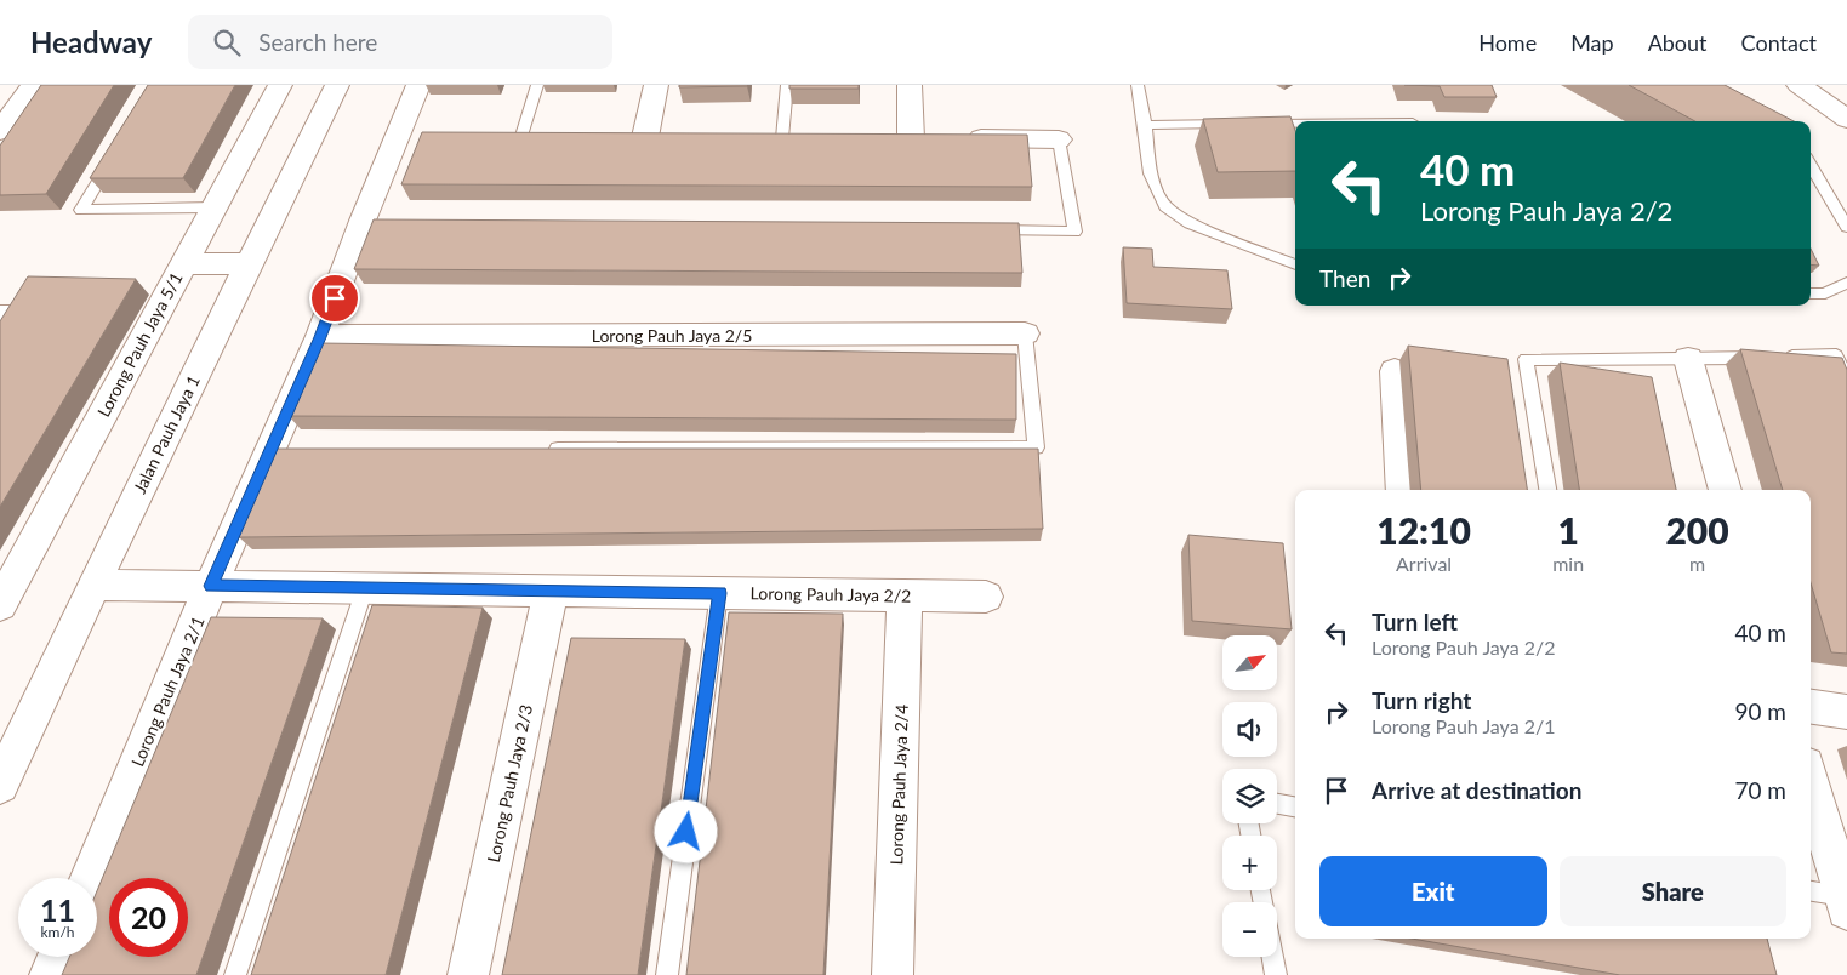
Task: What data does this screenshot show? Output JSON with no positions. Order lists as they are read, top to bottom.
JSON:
{
  "streets": {
    "street": [
      "Lorong Pauh Jaya 2/5",
      "Lorong Pauh Jaya 5/1",
      "Jalan Pauh Jaya 1",
      "Lorong Pauh Jaya 2/2",
      "Lorong Pauh Jaya 2/1",
      "Lorong Pauh Jaya 2/3",
      "Lorong Pauh Jaya 2/4"
    ]
  },
  "crossings": [
    ["Lorong Pauh Jaya 2/5", "Lorong Pauh Jaya 2/1"],
    ["Jalan Pauh Jaya 1", "Lorong Pauh Jaya 2/2"],
    ["Lorong Pauh Jaya 2/2", "Lorong Pauh Jaya 2/1"],
    ["Lorong Pauh Jaya 2/2", "Lorong Pauh Jaya 2/3"],
    ["Lorong Pauh Jaya 2/2", "Lorong Pauh Jaya 2/4"]
  ],
  "north": "top right",
  "page": {
    "header": "Headway",
    "search": "Search here",
    "nav": [
      "Home",
      "Map",
      "About",
      "Contact"
    ],
    "turn": ["40 m", "Lorong Pauh Jaya 2/2"],
    "then": "Then",
    "eta": [
      "12:10",
      "Arrival",
      "1",
      "min",
      "200",
      "m"
    ],
    "list": [
      {
        "name": "Turn left",
        "note": "Lorong Pauh Jaya 2/2",
        "value": "40 m"
      },
      {
        "name": "Turn right",
        "note": "Lorong Pauh Jaya 2/1",
        "value": "90 m"
      },
      {
        "name": "Arrive at destination",
        "value": "70 m"
      }
    ],
    "map_buttons": ["+", "−"],
    "buttons": ["Exit", "Share"],
    "speed": "11 km/h",
    "limit": "20"
  }
}
